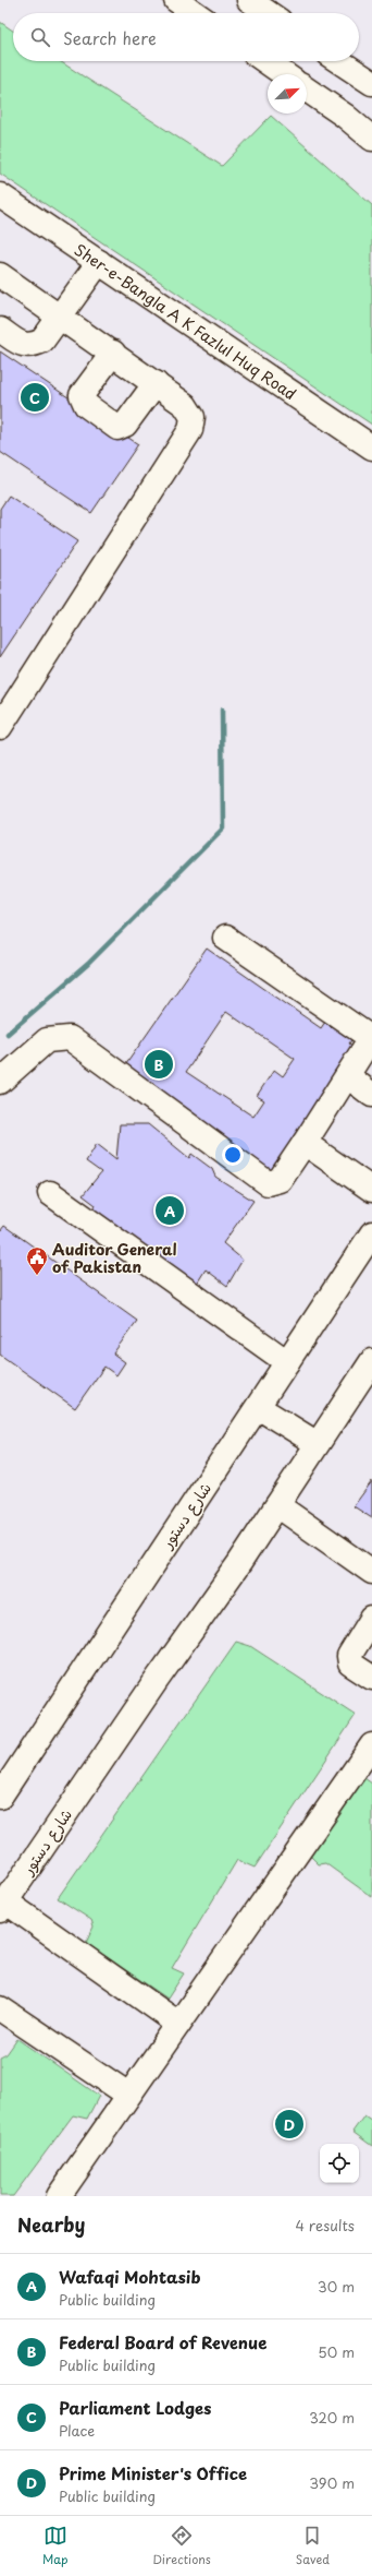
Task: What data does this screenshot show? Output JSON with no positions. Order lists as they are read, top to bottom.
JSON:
{
  "streets": {
    "street": ["Sher-e-Bangla A K Fazlul Huq Road", "شارع دستور"]
  },
  "places": {
    "public building": ["Auditor General of Pakistan"]
  },
  "north": "top right",
  "page": {
    "search": "Search here",
    "pins": [
      "C",
      "B",
      "A",
      "D"
    ],
    "heading": ["Nearby", "4 results"],
    "list": [
      {
        "mark": "A",
        "name": "Wafaqi Mohtasib",
        "note": "Public building",
        "value": "30 m"
      },
      {
        "mark": "B",
        "name": "Federal Board of Revenue",
        "note": "Public building",
        "value": "50 m"
      },
      {
        "mark": "C",
        "name": "Parliament Lodges",
        "note": "Place",
        "value": "320 m"
      },
      {
        "mark": "D",
        "name": "Prime Minister's Office",
        "note": "Public building",
        "value": "390 m"
      }
    ],
    "nav": ["Map", "Directions", "Saved"]
  }
}
